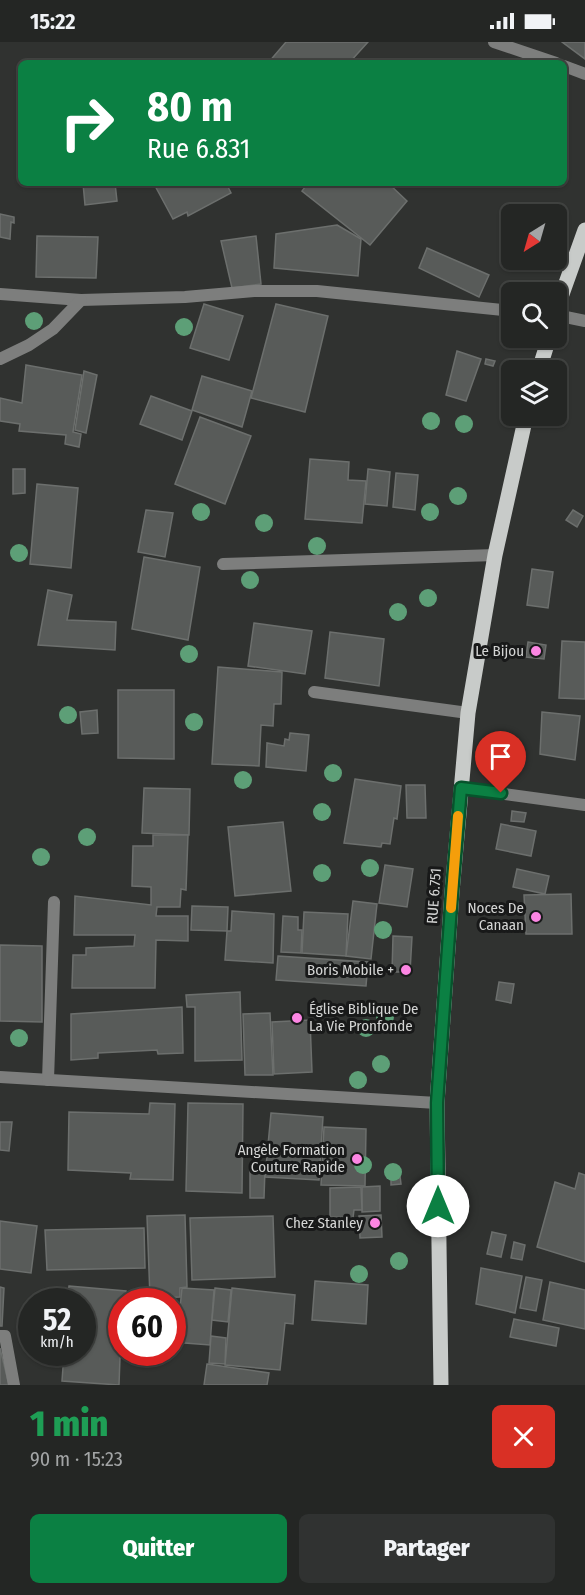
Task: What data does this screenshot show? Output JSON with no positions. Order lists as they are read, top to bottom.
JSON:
{
  "streets": {
    "main road": ["RUE 6.751"]
  },
  "places": [
    "Le Bijou",
    "Noces De Canaan",
    "Boris Mobile +",
    "Église Biblique De La Vie Pronfonde",
    "Angèle Formation Couture Rapide",
    "Chez Stanley"
  ],
  "north": "bottom left",
  "page": {
    "status": "15:22",
    "turn": ["80 m", "Rue 6.831"],
    "speed": "52 km/h",
    "limit": "60",
    "heading": ["1 min", "90 m · 15:23"],
    "buttons": ["Quitter", "Partager"]
  }
}
